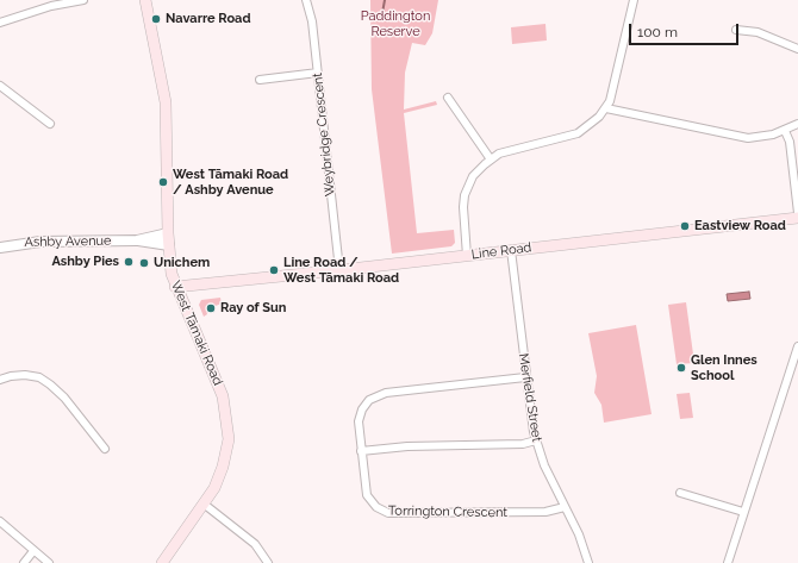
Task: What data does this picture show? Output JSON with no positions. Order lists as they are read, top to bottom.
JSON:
{
  "streets": {
    "main road": ["Line Road", "West Tāmaki Road"],
    "street": [
      "Weybridge Crescent",
      "Ashby Avenue",
      "Merfield Street",
      "Torrington Crescent"
    ]
  },
  "crossings": [
    ["Weybridge Crescent", "Line Road"],
    ["Ashby Avenue", "West Tāmaki Road"],
    ["Line Road", "West Tāmaki Road"],
    ["Line Road", "Merfield Street"],
    ["Merfield Street", "Torrington Crescent"]
  ],
  "parks": ["Paddington Reserve"],
  "places": [
    "Navarre Road",
    "West Tāmaki Road / Ashby Avenue",
    "Eastview Road",
    "Ashby Pies",
    "Unichem",
    "Line Road / West Tāmaki Road",
    "Ray of Sun",
    "Glen Innes School"
  ],
  "scale_bar": "100 m"
}
